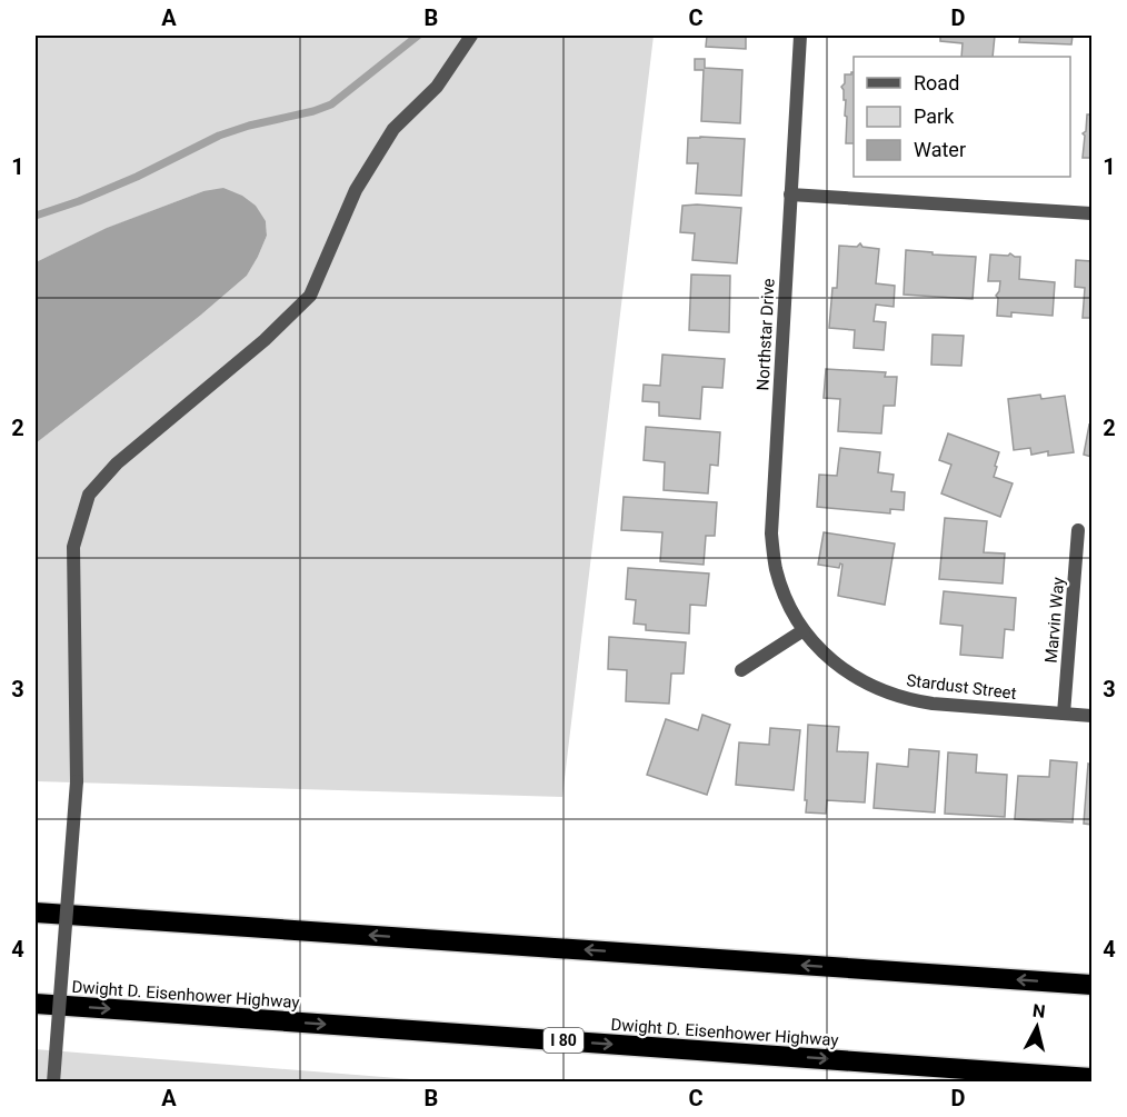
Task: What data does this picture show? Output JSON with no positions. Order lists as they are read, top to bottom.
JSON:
{
  "streets": {
    "highway": ["Dwight D. Eisenhower Highway", "I 80"],
    "street": ["Northstar Drive", "Marvin Way", "Stardust Street"]
  },
  "crossings": [
    ["Northstar Drive", "Stardust Street"],
    ["Marvin Way", "Stardust Street"]
  ],
  "legend": ["Road", "Park", "Water"],
  "north": "top",
  "grid": {
    "columns": [
      "A",
      "B",
      "C",
      "D"
    ],
    "rows": [
      "1",
      "2",
      "3",
      "4"
    ]
  }
}
